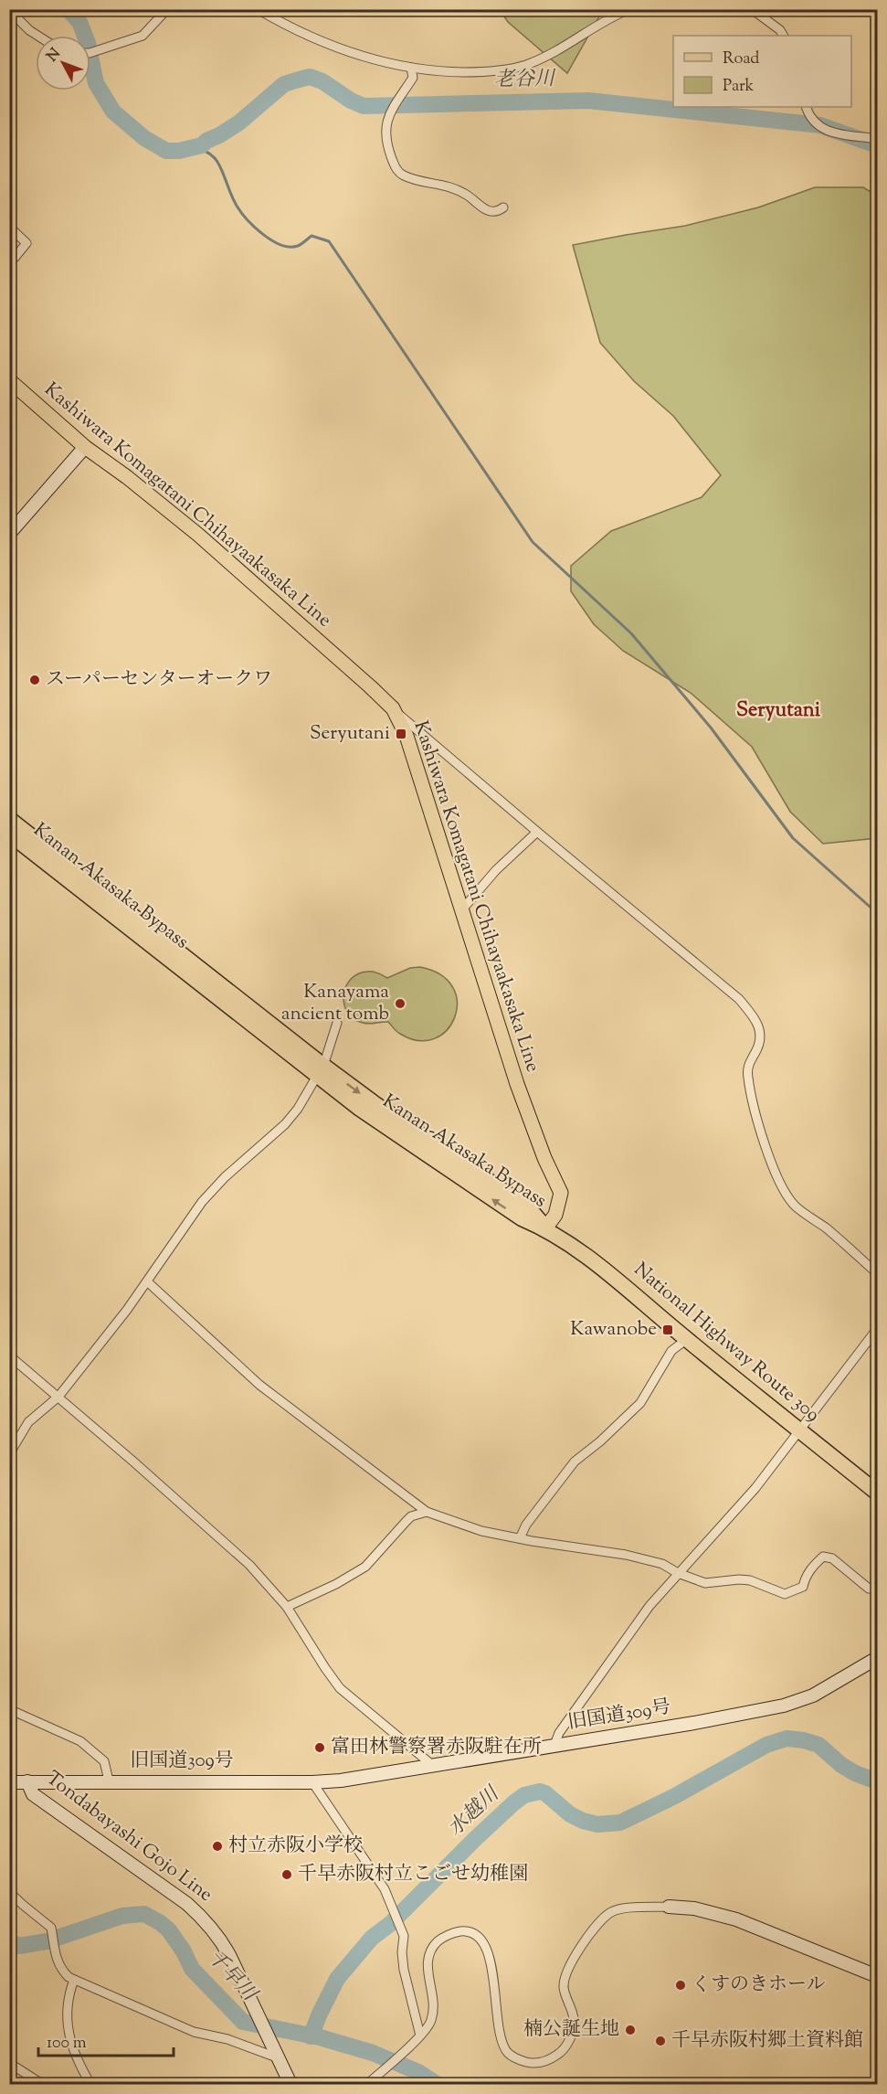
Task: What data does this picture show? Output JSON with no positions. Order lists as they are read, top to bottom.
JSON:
{
  "streets": {
    "highway": ["Kanan-Akasaka Bypass", "National Highway Route 309"],
    "main road": ["Kashiwara Komagatani Chihayaakasaka Line"],
    "street": ["旧国道309号", "Tondabayashi Gojo Line"]
  },
  "crossings": [
    ["Kashiwara Komagatani Chihayaakasaka Line", "Kanan-Akasaka Bypass"],
    ["Kashiwara Komagatani Chihayaakasaka Line", "National Highway Route 309"],
    ["Kanan-Akasaka Bypass", "National Highway Route 309"],
    ["旧国道309号", "Tondabayashi Gojo Line"]
  ],
  "districts": ["Seryutani"],
  "water": ["老谷川", "水越川", "千早川"],
  "places": {
    "other": [
      "スーパーセンターオークワ",
      "Kanayama ancient tomb",
      "富田林警察署赤阪駐在所",
      "村立赤阪小学校",
      "千早赤阪村立こごせ幼稚園",
      "くすのきホール",
      "楠公誕生地",
      "千早赤阪村郷土資料館"
    ],
    "transit": ["Seryutani", "Kawanobe"]
  },
  "legend": ["Road", "Park"],
  "scale_bar": "100 m",
  "north": "top left"
}
